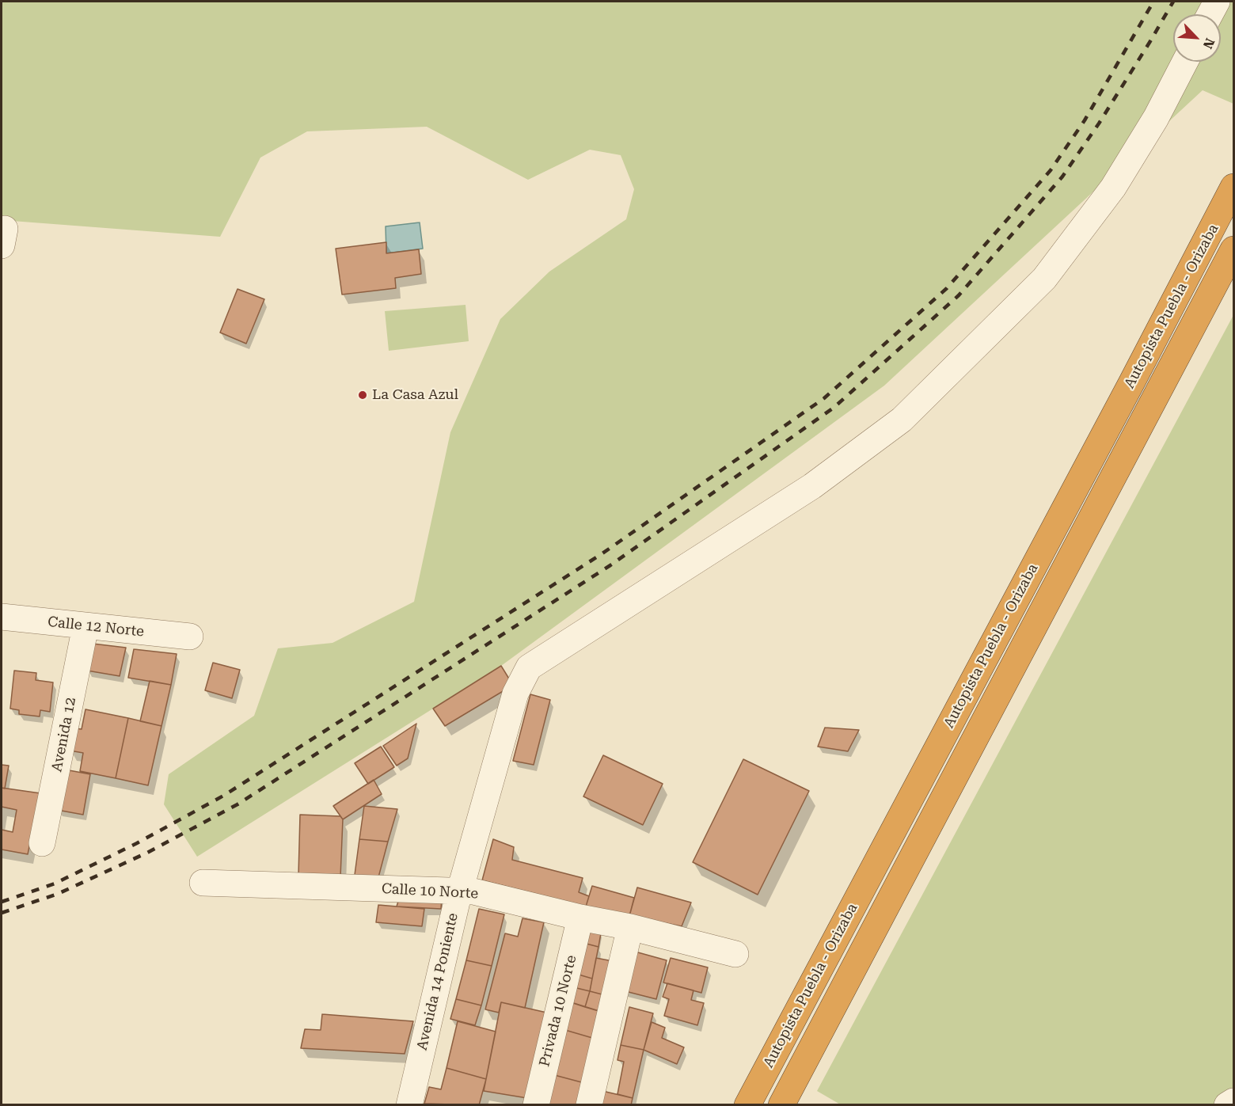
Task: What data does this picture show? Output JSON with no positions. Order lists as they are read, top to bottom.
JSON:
{
  "streets": {
    "highway": ["Autopista Puebla - Orizaba"],
    "street": [
      "Calle 12 Norte",
      "Avenida 12",
      "Calle 10 Norte",
      "Avenida 14 Poniente",
      "Privada 10 Norte"
    ]
  },
  "crossings": [
    ["Calle 12 Norte", "Avenida 12"],
    ["Calle 10 Norte", "Avenida 14 Poniente"],
    ["Calle 10 Norte", "Privada 10 Norte"]
  ],
  "places": ["La Casa Azul"],
  "north": "bottom right"
}
